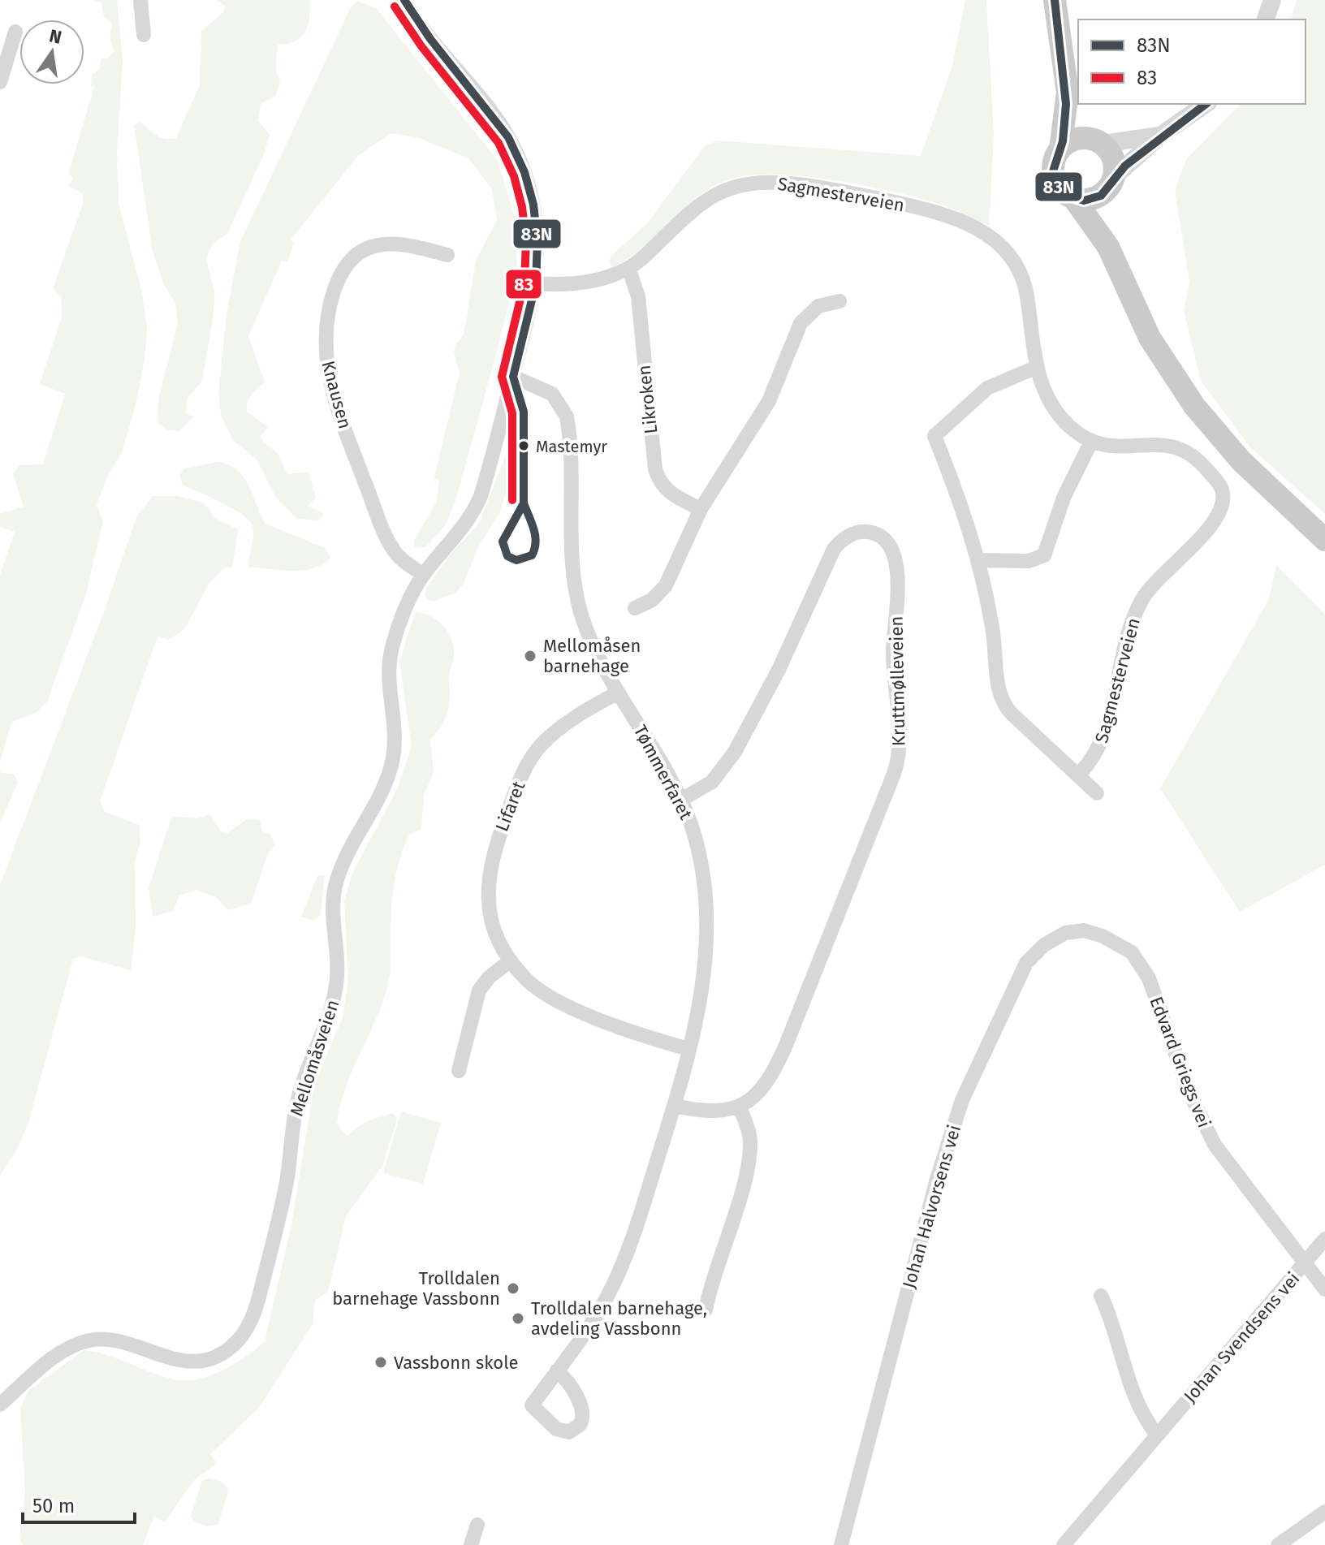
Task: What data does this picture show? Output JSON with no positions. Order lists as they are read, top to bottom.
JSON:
{
  "streets": {
    "street": [
      "Sagmesterveien",
      "Knausen",
      "Likroken",
      "Kruttmølleveien",
      "Tømmerfaret",
      "Lifaret",
      "Mellomåsveien",
      "Edvard Griegs vei",
      "Johan Halvorsens vei",
      "Johan Svendsens vei"
    ]
  },
  "crossings": [
    ["Sagmesterveien", "Likroken"],
    ["Sagmesterveien", "Mellomåsveien"],
    ["Knausen", "Mellomåsveien"],
    ["Kruttmølleveien", "Tømmerfaret"],
    ["Tømmerfaret", "Lifaret"],
    ["Tømmerfaret", "Mellomåsveien"],
    ["Edvard Griegs vei", "Johan Halvorsens vei"],
    ["Edvard Griegs vei", "Johan Svendsens vei"]
  ],
  "places": [
    "Mastemyr",
    "Mellomåsen barnehage",
    "Trolldalen barnehage Vassbonn",
    "Trolldalen barnehage, avdeling Vassbonn",
    "Vassbonn skole"
  ],
  "lines": ["transit line 83N", "transit line 83"],
  "legend": ["83N", "83"],
  "scale_bar": "50 m",
  "north": "top"
}
